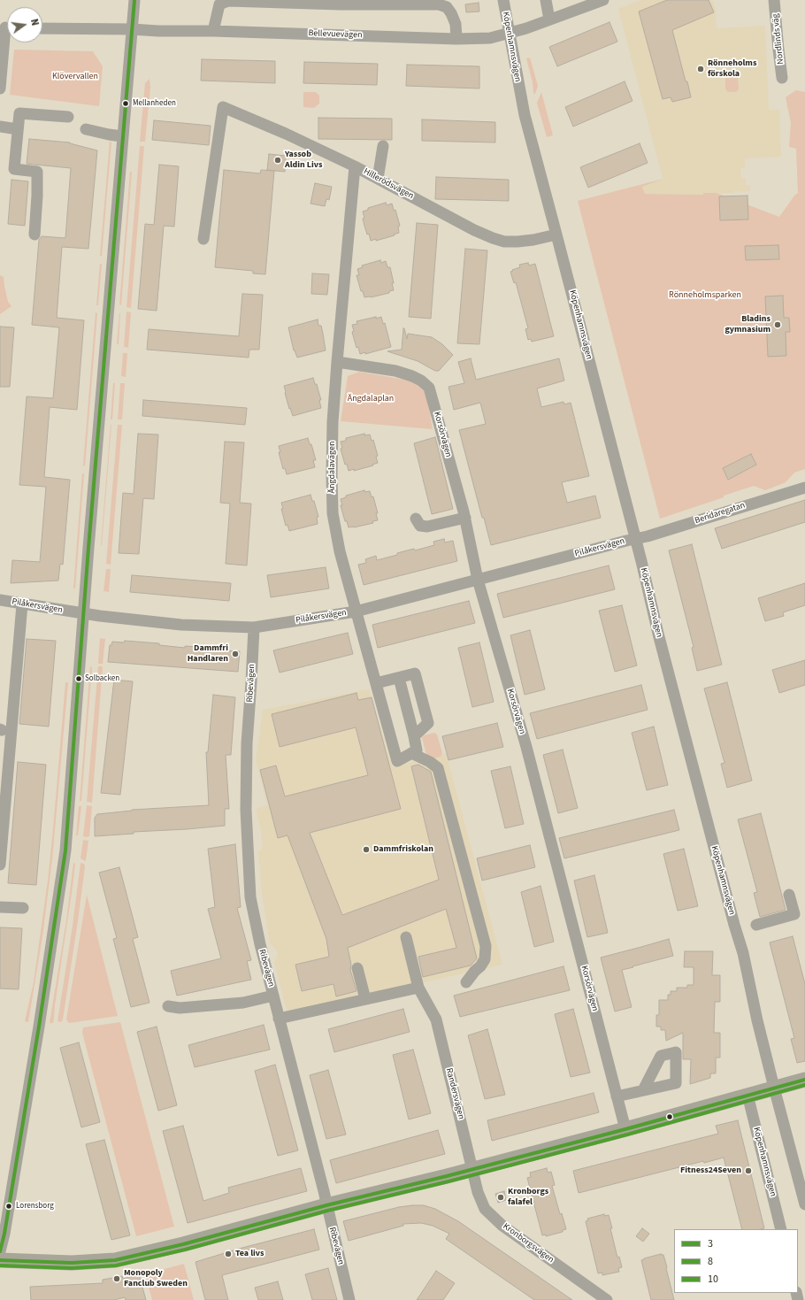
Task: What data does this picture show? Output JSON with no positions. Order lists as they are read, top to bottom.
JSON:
{
  "streets": {
    "street": [
      "Bellevuevägen",
      "Nordlinds väg",
      "Köpenhamnsvägen",
      "Hillerödsvägen",
      "Korsörvägen",
      "Ängdalavägen",
      "Beridaregatan",
      "Pilåkersvägen",
      "Ribevägen",
      "Randersvägen",
      "Kronborgsvägen"
    ]
  },
  "crossings": [
    ["Bellevuevägen", "Köpenhamnsvägen"],
    ["Köpenhamnsvägen", "Hillerödsvägen"],
    ["Köpenhamnsvägen", "Beridaregatan"],
    ["Köpenhamnsvägen", "Pilåkersvägen"],
    ["Hillerödsvägen", "Ängdalavägen"],
    ["Korsörvägen", "Ängdalavägen"],
    ["Korsörvägen", "Pilåkersvägen"],
    ["Ängdalavägen", "Pilåkersvägen"],
    ["Beridaregatan", "Pilåkersvägen"],
    ["Pilåkersvägen", "Ribevägen"],
    ["Randersvägen", "Kronborgsvägen"]
  ],
  "parks": ["Klövervallen", "Rönneholmsparken", "Ängdalaplan"],
  "places": [
    "Rönneholms förskola",
    "Mellanheden",
    "Yassob Aldin Livs",
    "Bladins gymnasium",
    "Dammfri Handlaren",
    "Solbacken",
    "Dammfriskolan",
    "Fitness24Seven",
    "Kronborgs falafel",
    "Lorensborg",
    "Tea livs",
    "Monopoly Fanclub Sweden"
  ],
  "lines": ["transit line 3", "transit line 8", "transit line 10"],
  "legend": ["3", "8", "10"],
  "north": "right"
}
